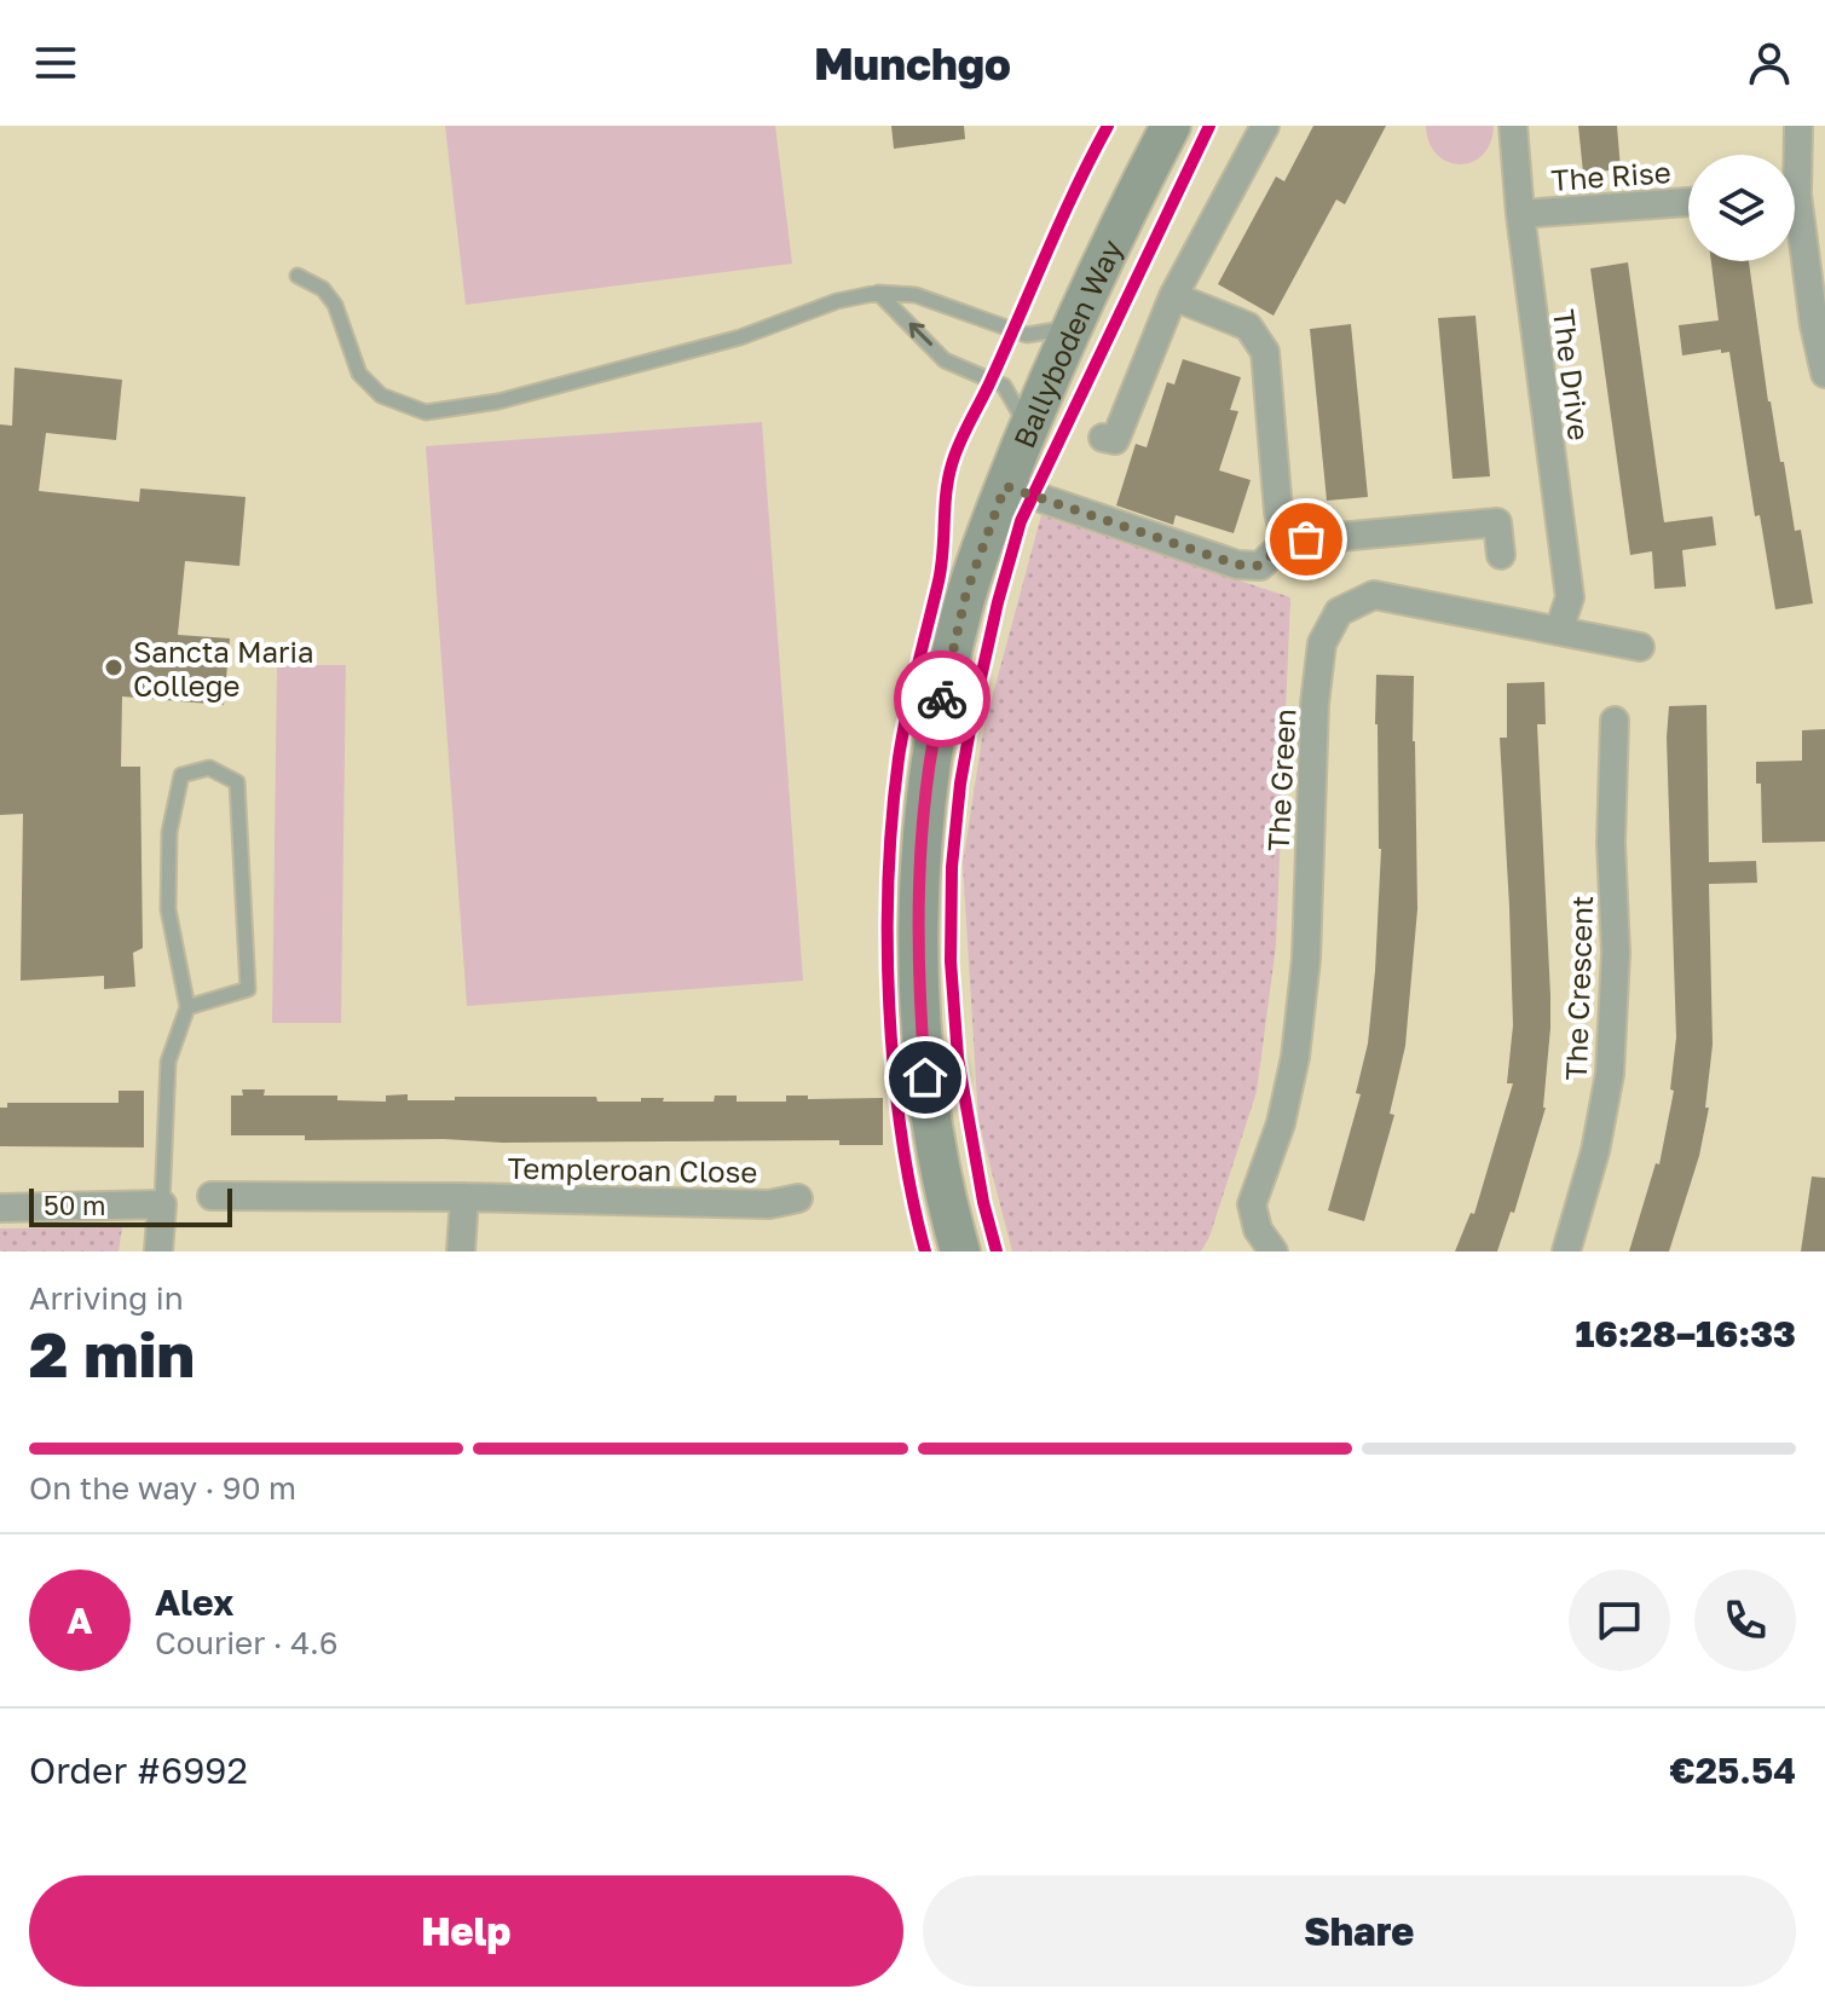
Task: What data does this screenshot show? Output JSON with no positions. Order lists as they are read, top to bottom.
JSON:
{
  "streets": {
    "main road": ["Ballyboden Way"],
    "street": [
      "The Rise",
      "The Drive",
      "The Green",
      "The Crescent",
      "Templeroan Close"
    ]
  },
  "crossings": [
    ["The Rise", "The Drive"],
    ["The Drive", "The Green"]
  ],
  "places": ["Sancta Maria College"],
  "scale_bar": "50 m",
  "page": {
    "header": "Munchgo",
    "scale": "50 m",
    "heading": ["2 min", "Arriving in", "16:28–16:33"],
    "panel": [
      "Alex",
      "Courier · 4.6",
      "Order #6992",
      "€25.54"
    ],
    "bar": "On the way · 90 m",
    "round": "A",
    "buttons": ["Help", "Share"]
  }
}
